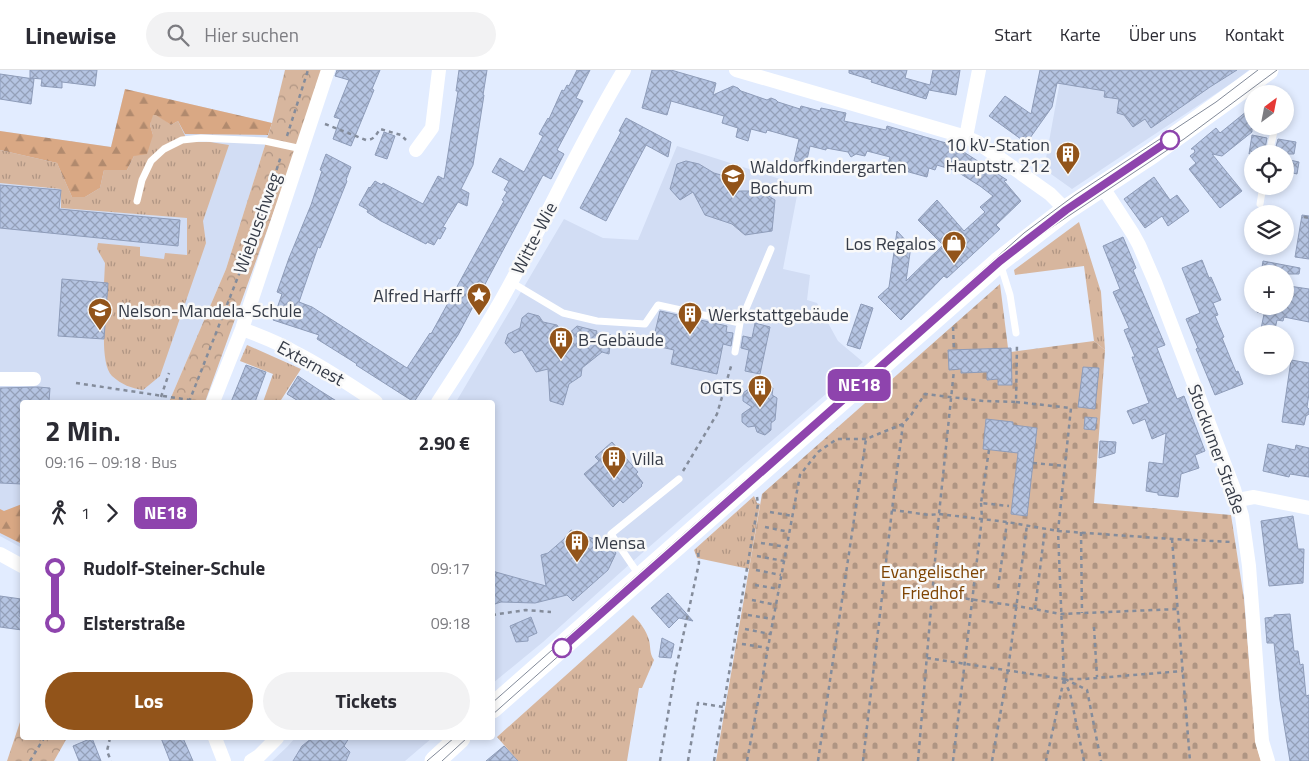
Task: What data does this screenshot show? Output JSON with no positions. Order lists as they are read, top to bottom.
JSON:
{
  "streets": {
    "street": [
      "Wiebuschweg",
      "Witte-Wie",
      "Externest",
      "Stockumer Straße"
    ]
  },
  "crossings": [
    ["Wiebuschweg", "Externest"]
  ],
  "parks": ["Evangelischer Friedhof"],
  "places": {
    "building": [
      "10 kV-Station Hauptstr. 212",
      "Werkstattgebäude",
      "B-Gebäude",
      "OGTS",
      "Villa",
      "Mensa"
    ],
    "school or university": ["Waldorfkindergarten Bochum", "Nelson-Mandela-Schule"],
    "shop": ["Los Regalos"],
    "place": ["Alfred Harff"]
  },
  "lines": ["bus line NE18"],
  "north": "top right",
  "page": {
    "header": "Linewise",
    "search": "Hier suchen",
    "nav": [
      "Start",
      "Karte",
      "Über uns",
      "Kontakt"
    ],
    "on_map": "NE18",
    "map_buttons": ["+", "−"],
    "heading": ["2 Min.", "09:16 – 09:18 · Bus", "2.90 €"],
    "legs": ["1", "NE18"],
    "list": [
      {
        "name": "Rudolf-Steiner-Schule",
        "value": "09:17"
      },
      {
        "name": "Elsterstraße",
        "value": "09:18"
      }
    ],
    "buttons": ["Los", "Tickets"]
  }
}
